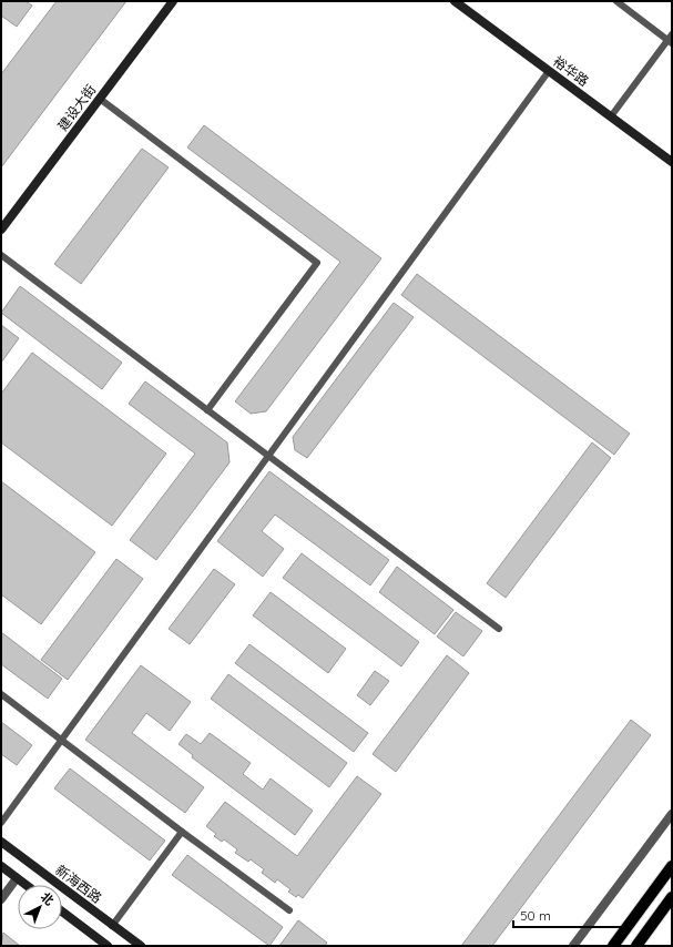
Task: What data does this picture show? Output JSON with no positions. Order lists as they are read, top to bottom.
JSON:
{
  "streets": {
    "street": ["裕华路", "建设大街", "新海西路"]
  },
  "scale_bar": "50 m",
  "north": "top right"
}
